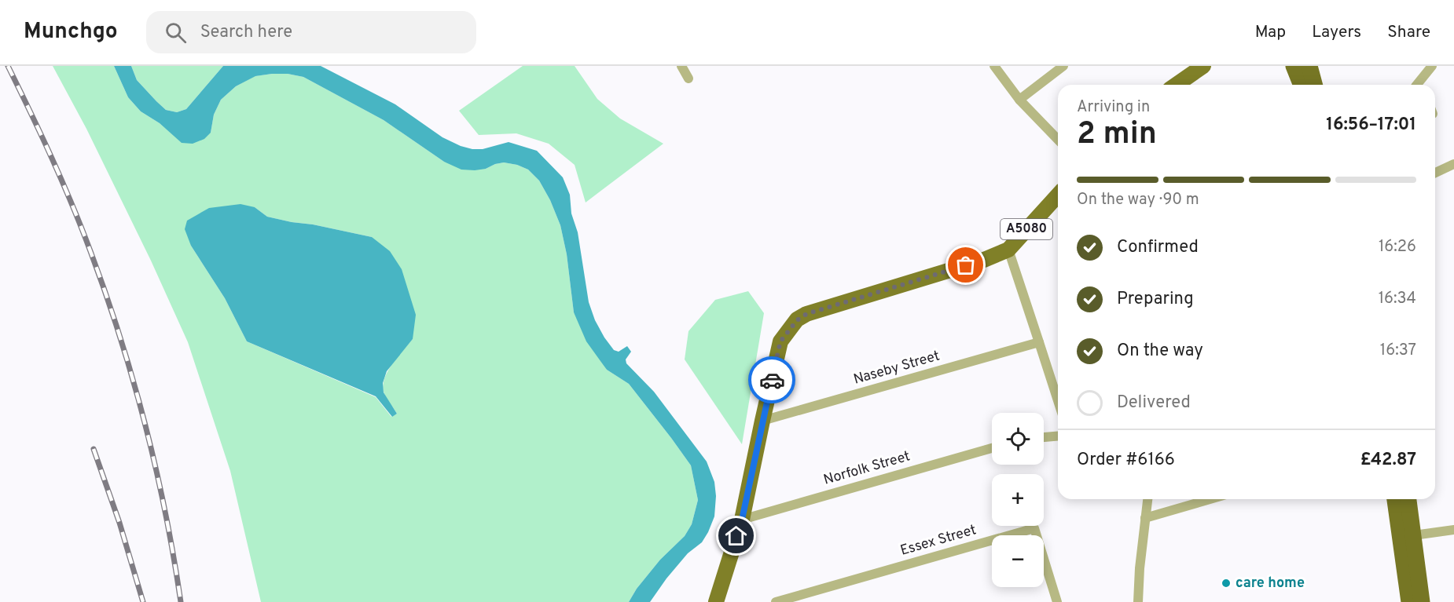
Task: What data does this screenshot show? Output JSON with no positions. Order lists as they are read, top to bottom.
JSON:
{
  "streets": {
    "main road": ["A5080"],
    "street": ["Naseby Street", "Norfolk Street", "Essex Street"]
  },
  "crossings": [
    ["A5080", "Naseby Street"],
    ["A5080", "Norfolk Street"]
  ],
  "places": ["care home"],
  "page": {
    "header": "Munchgo",
    "search": "Search here",
    "nav": ["Map", "Layers", "Share"],
    "heading": ["2 min", "Arriving in", "16:56–17:01"],
    "panel": ["Order #6166", "£42.87"],
    "bar": "On the way · 90 m",
    "list": [
      ["Confirmed", "16:26"],
      ["Preparing", "16:34"],
      ["On the way", "16:37"],
      "Delivered"
    ],
    "map_buttons": ["+", "−"]
  }
}
